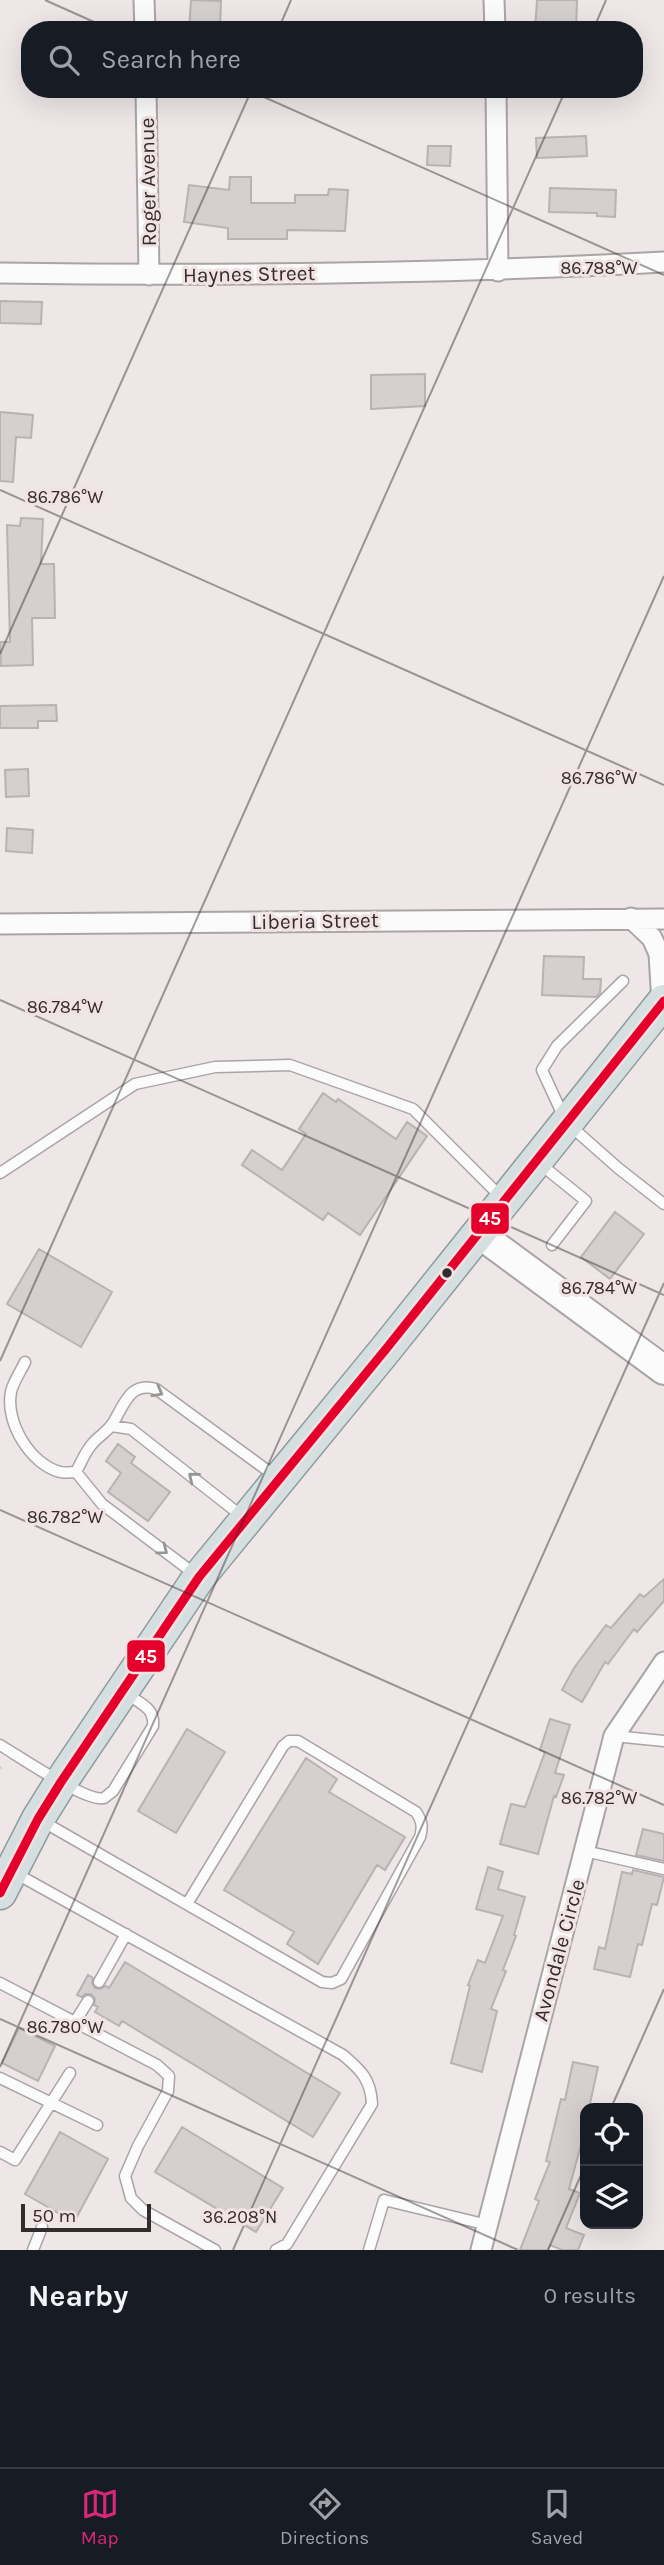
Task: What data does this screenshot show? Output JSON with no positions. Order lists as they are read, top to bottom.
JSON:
{
  "streets": {
    "street": [
      "Roger Avenue",
      "Haynes Street",
      "Liberia Street",
      "Avondale Circle"
    ]
  },
  "crossings": [
    ["Roger Avenue", "Haynes Street"]
  ],
  "lines": ["transit line 45"],
  "scale_bar": "50 m",
  "page": {
    "search": "Search here",
    "scale": "50 m",
    "heading": ["Nearby", "0 results"],
    "nav": ["Map", "Directions", "Saved"]
  },
  "coordinates": [
    "86.788°W",
    "86.786°W",
    "86.784°W",
    "86.782°W",
    "86.780°W",
    "36.208°N"
  ]
}
